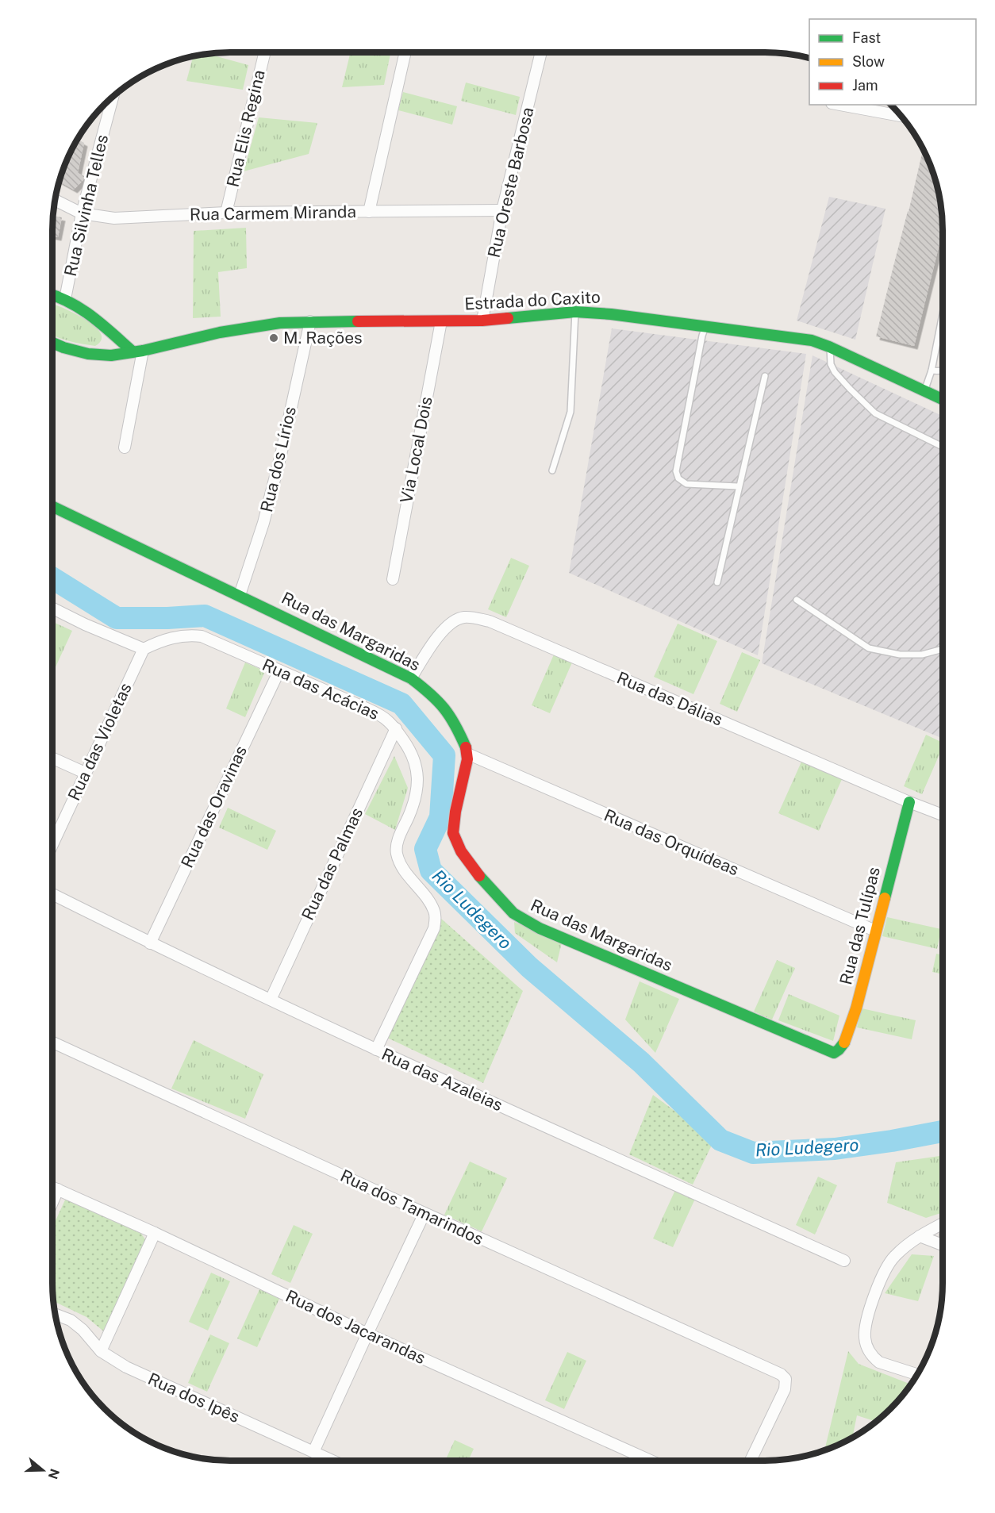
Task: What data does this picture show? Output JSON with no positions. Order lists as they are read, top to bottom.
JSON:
{
  "streets": {
    "street": [
      "Rua Elis Regina",
      "Rua Oreste Barbosa",
      "Rua Silvinha Telles",
      "Rua Carmem Miranda",
      "Estrada do Caxito",
      "Via Local Dois",
      "Rua dos Lírios",
      "Rua das Margaridas",
      "Rua das Acácias",
      "Rua das Dálias",
      "Rua das Violetas",
      "Rua das Oravinas",
      "Rua das Orquídeas",
      "Rua das Palmas",
      "Rua das Tulípas",
      "Rua das Azaleias",
      "Rua dos Tamarindos",
      "Rua dos Jacarandas",
      "Rua dos Ipês"
    ]
  },
  "crossings": [
    ["Rua Elis Regina", "Rua Carmem Miranda"],
    ["Rua Oreste Barbosa", "Rua Carmem Miranda"],
    ["Rua Oreste Barbosa", "Estrada do Caxito"],
    ["Rua Silvinha Telles", "Rua Carmem Miranda"],
    ["Estrada do Caxito", "Via Local Dois"],
    ["Estrada do Caxito", "Rua dos Lírios"],
    ["Rua dos Lírios", "Rua das Margaridas"],
    ["Rua das Margaridas", "Rua das Dálias"],
    ["Rua das Margaridas", "Rua das Orquídeas"],
    ["Rua das Margaridas", "Rua das Tulípas"],
    ["Rua das Acácias", "Rua das Violetas"],
    ["Rua das Acácias", "Rua das Oravinas"],
    ["Rua das Acácias", "Rua das Palmas"],
    ["Rua das Acácias", "Rua das Azaleias"],
    ["Rua das Dálias", "Rua das Tulípas"],
    ["Rua das Oravinas", "Rua das Azaleias"],
    ["Rua das Orquídeas", "Rua das Tulípas"],
    ["Rua das Palmas", "Rua das Azaleias"]
  ],
  "water": ["Rio Ludegero"],
  "places": ["M. Rações"],
  "legend": ["Fast", "Slow", "Jam"],
  "north": "right"
}
